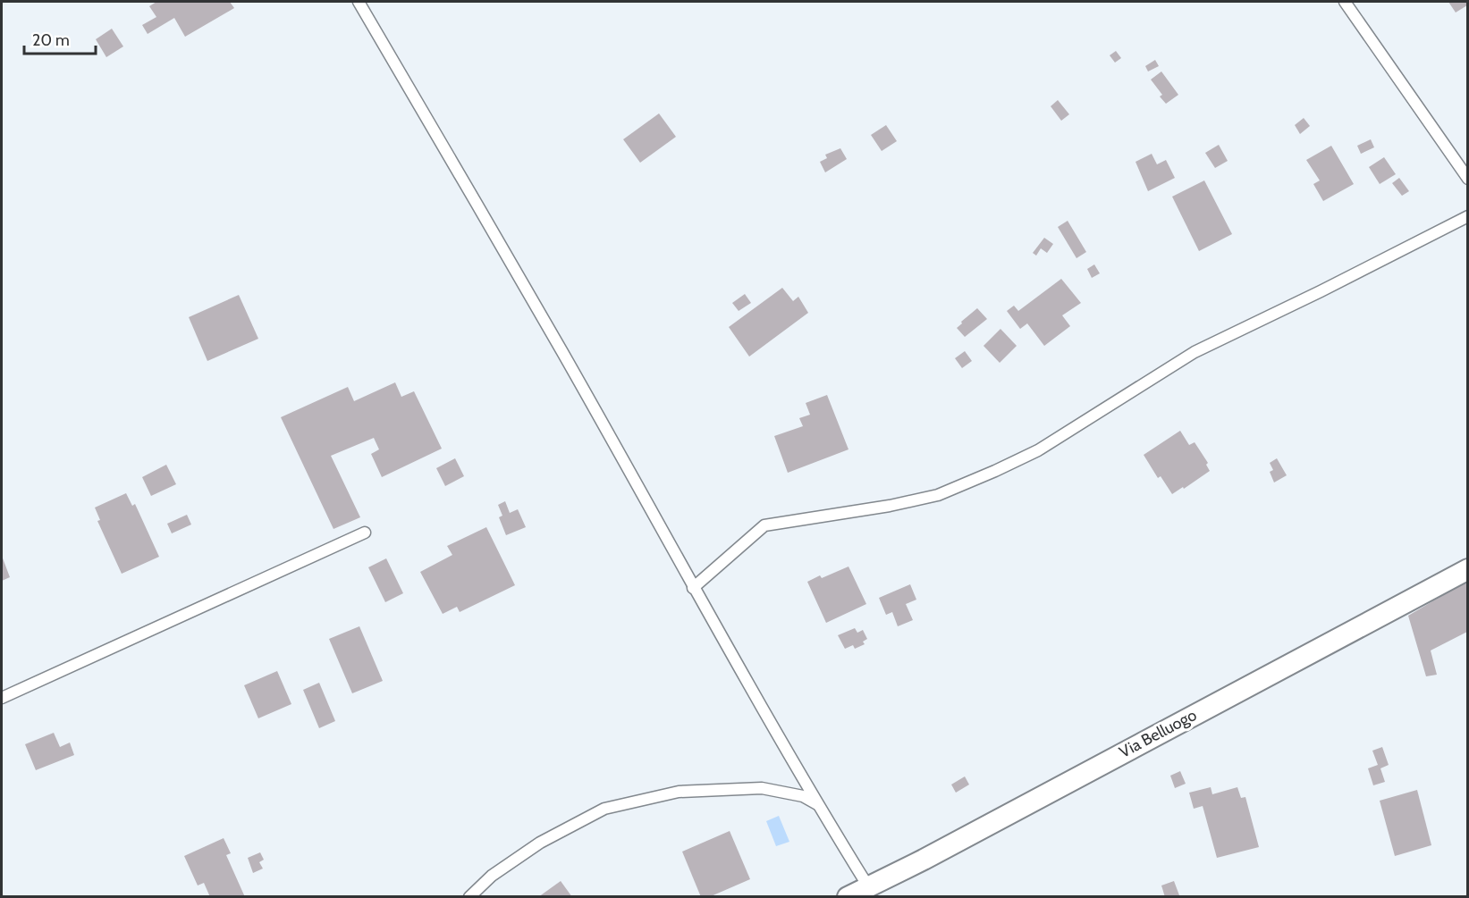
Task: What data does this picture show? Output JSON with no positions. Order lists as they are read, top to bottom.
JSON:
{
  "streets": {
    "street": ["Via Belluogo"]
  },
  "scale_bar": "20 m"
}
